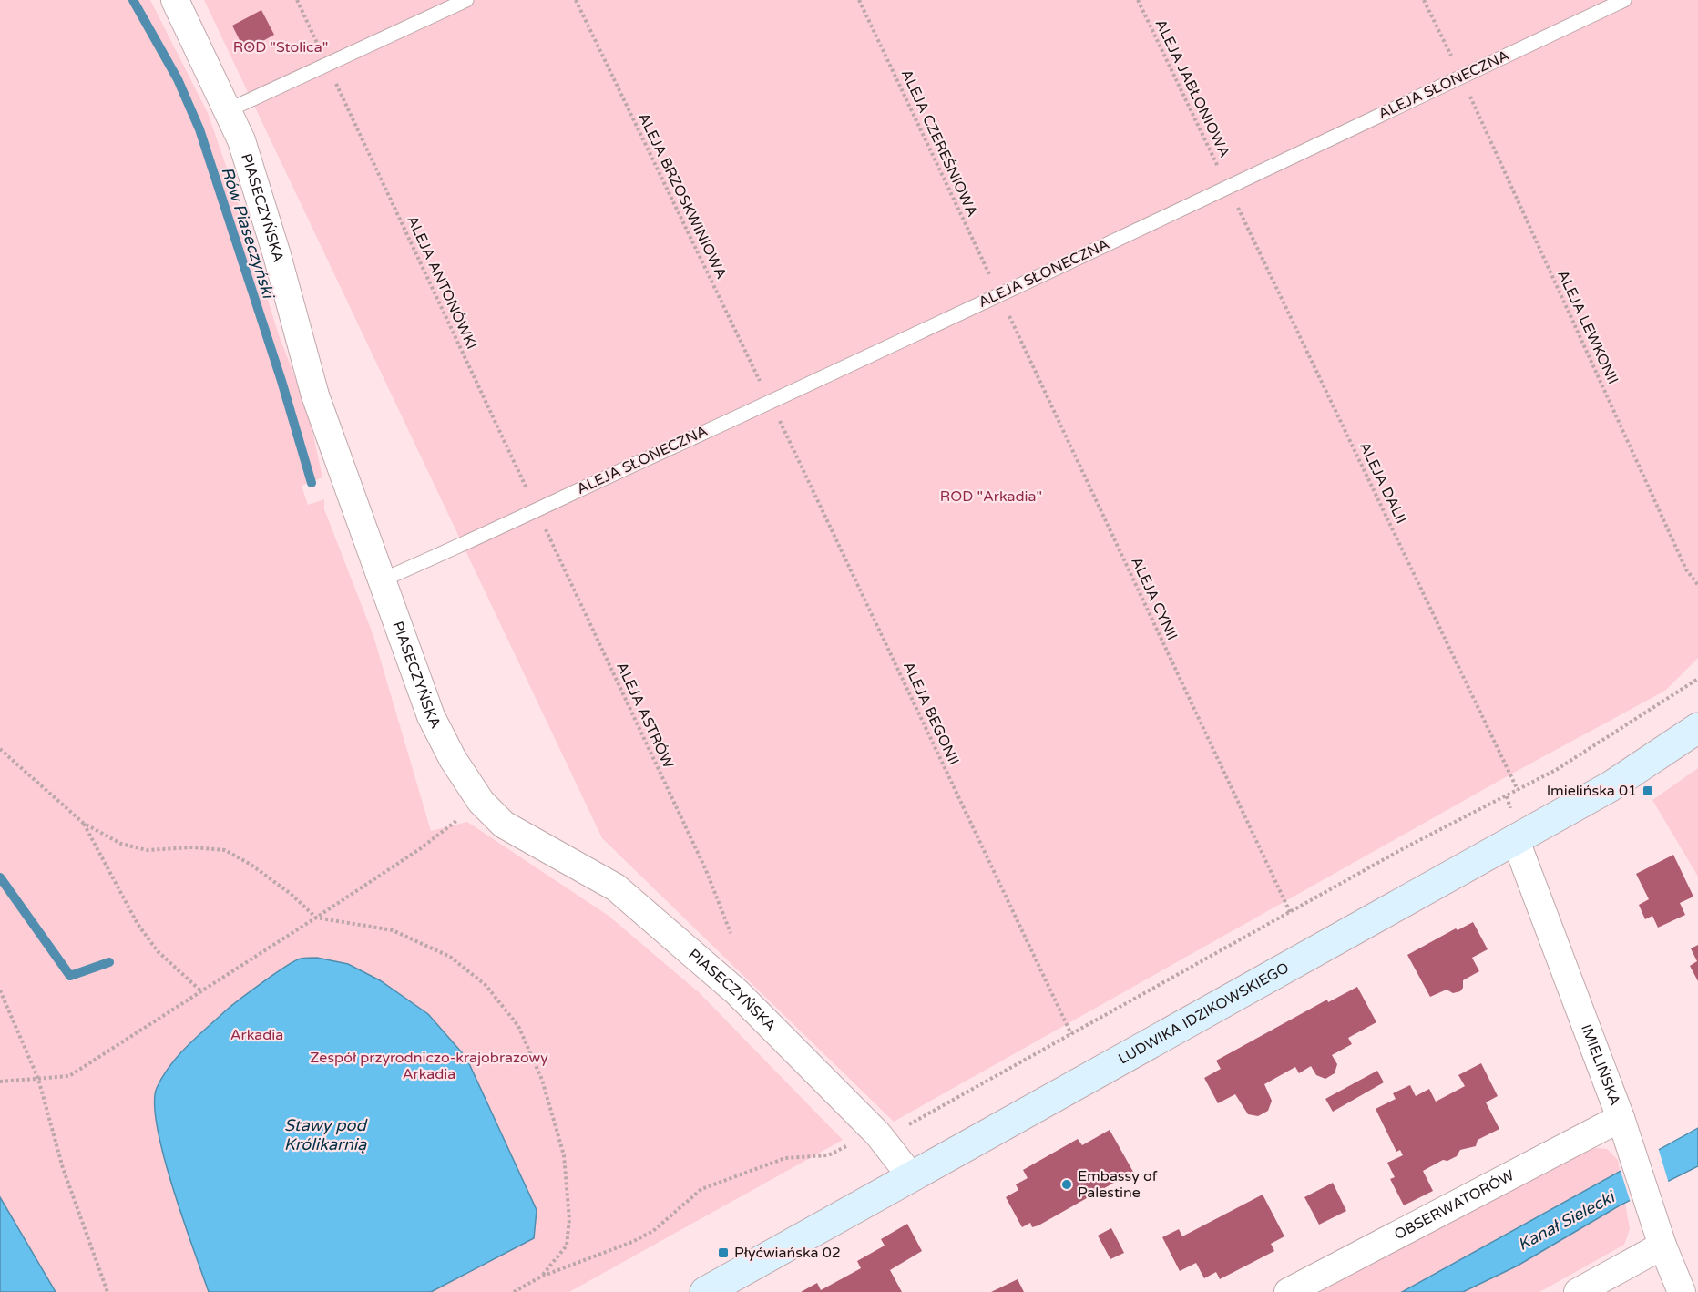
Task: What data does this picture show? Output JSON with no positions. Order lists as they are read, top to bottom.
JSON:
{
  "streets": {
    "street": [
      "PIASECZYŃSKA",
      "LUDWIKA IDZIKOWSKIEGO",
      "IMIELIŃSKA",
      "OBSERWATORÓW"
    ],
    "lane": ["ALEJA SŁONECZNA"],
    "path": [
      "ALEJA JABŁONIOWA",
      "ALEJA CZEREŚNIOWA",
      "ALEJA BRZOSKWINIOWA",
      "ALEJA ANTONÓWKI",
      "ALEJA LEWKONII",
      "ALEJA DALII",
      "ALEJA CYNII",
      "ALEJA BEGONII",
      "ALEJA ASTRÓW"
    ]
  },
  "crossings": [
    ["ALEJA SŁONECZNA", "ALEJA JABŁONIOWA"],
    ["ALEJA SŁONECZNA", "ALEJA CZEREŚNIOWA"],
    ["ALEJA SŁONECZNA", "ALEJA BRZOSKWINIOWA"],
    ["ALEJA SŁONECZNA", "PIASECZYŃSKA"],
    ["ALEJA SŁONECZNA", "ALEJA ANTONÓWKI"],
    ["ALEJA SŁONECZNA", "ALEJA LEWKONII"],
    ["ALEJA SŁONECZNA", "ALEJA DALII"],
    ["ALEJA SŁONECZNA", "ALEJA CYNII"],
    ["ALEJA SŁONECZNA", "ALEJA BEGONII"],
    ["ALEJA SŁONECZNA", "ALEJA ASTRÓW"],
    ["ALEJA JABŁONIOWA", "ALEJA DALII"],
    ["ALEJA CZEREŚNIOWA", "ALEJA CYNII"],
    ["ALEJA BRZOSKWINIOWA", "ALEJA BEGONII"],
    ["PIASECZYŃSKA", "LUDWIKA IDZIKOWSKIEGO"],
    ["ALEJA ANTONÓWKI", "ALEJA ASTRÓW"],
    ["LUDWIKA IDZIKOWSKIEGO", "IMIELIŃSKA"],
    ["IMIELIŃSKA", "OBSERWATORÓW"]
  ],
  "water": ["Rów Piaseczyński", "Stawy pod Królikarnią", "Kanał Sielecki"],
  "parks": [
    "ROD \"Stolica\"",
    "ROD \"Arkadia\"",
    "Arkadia",
    "Zespół przyrodniczo-krajobrazowy Arkadia"
  ],
  "places": {
    "transit": ["Imielińska 01", "Płyćwiańska 02"],
    "other": ["Embassy of Palestine"]
  }
}
